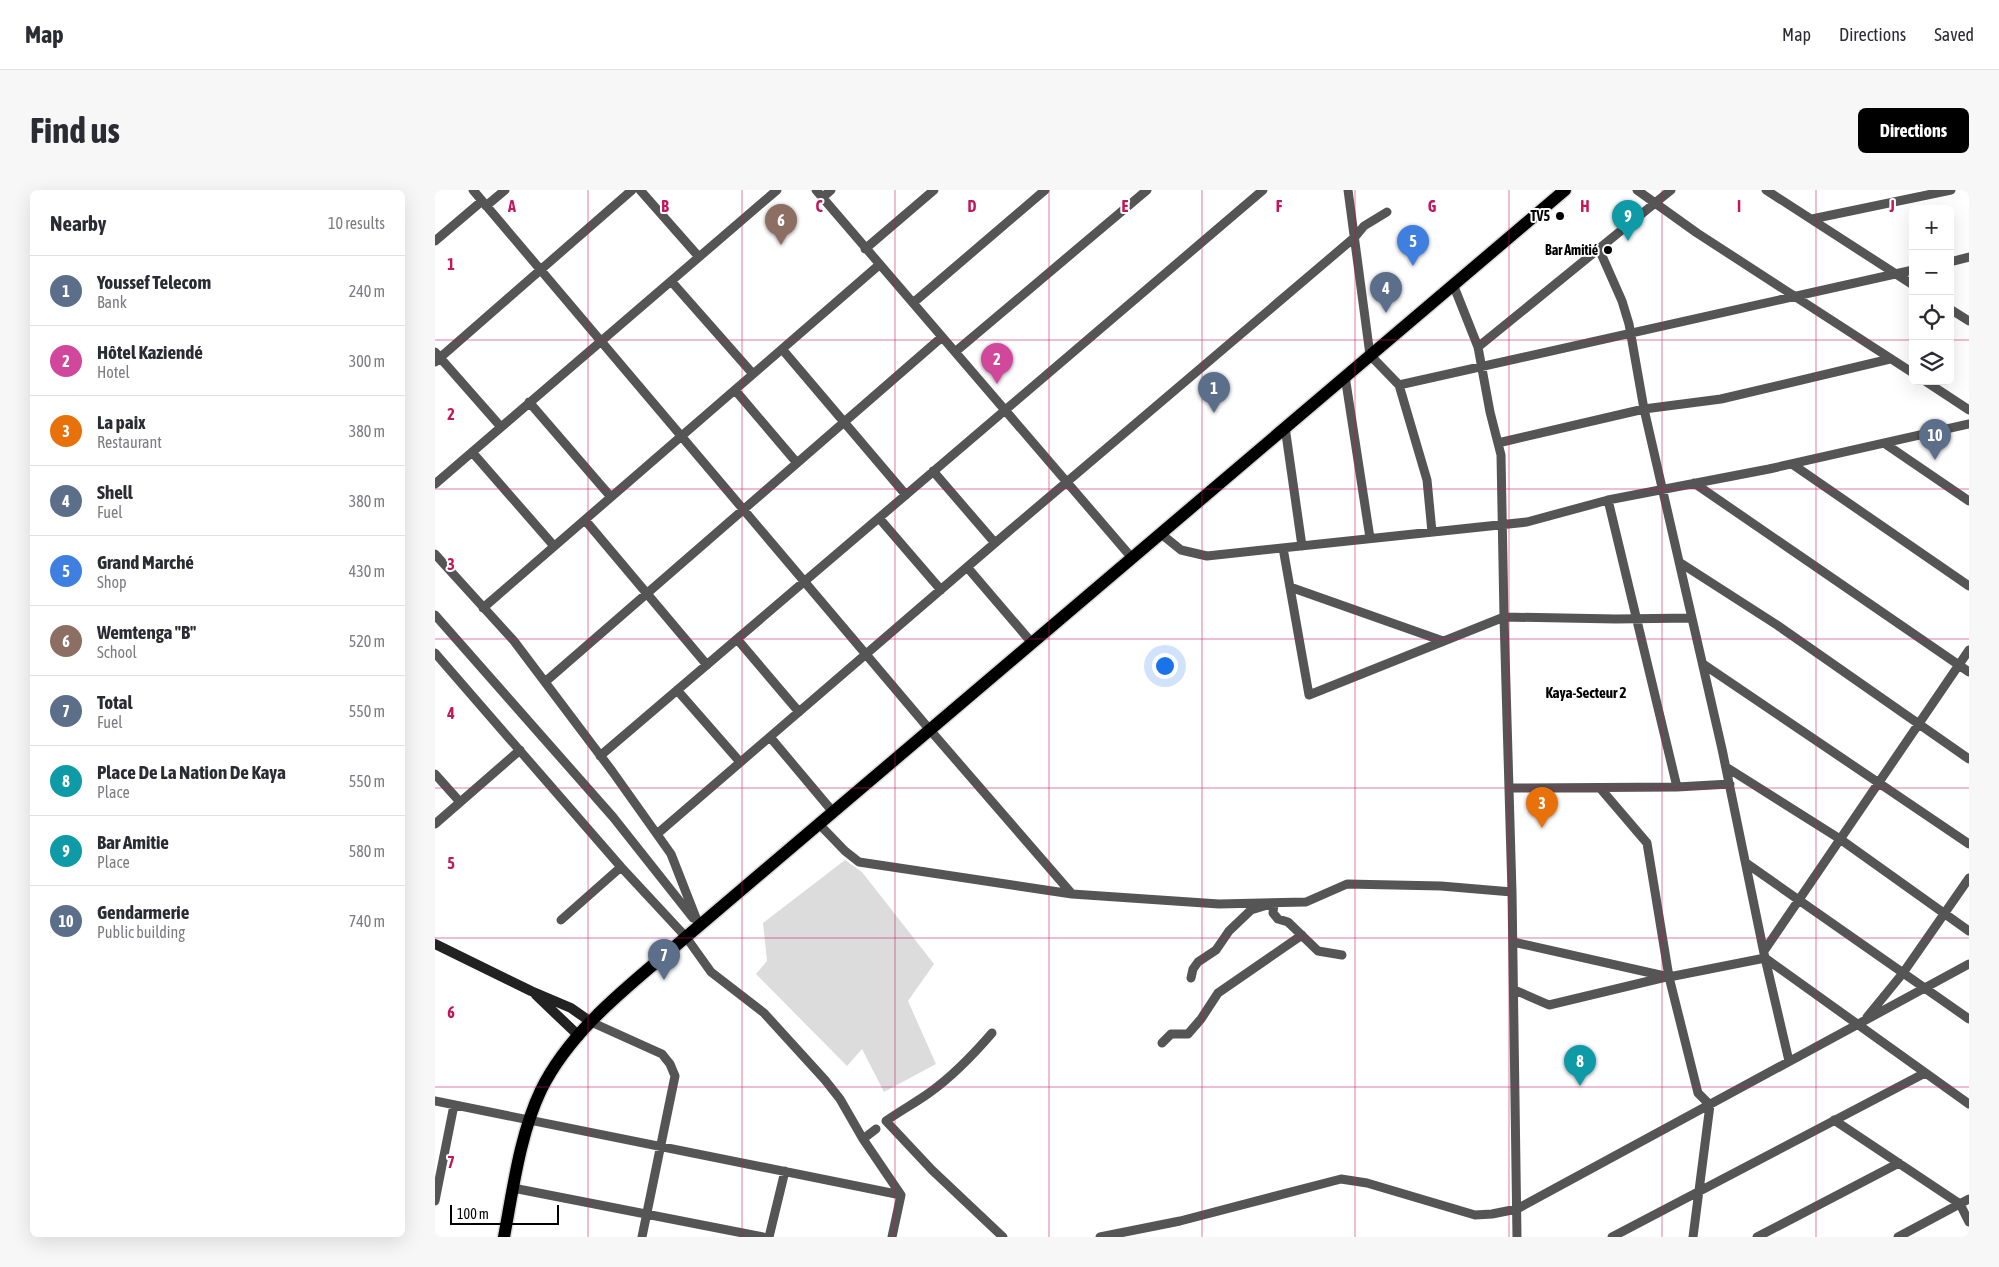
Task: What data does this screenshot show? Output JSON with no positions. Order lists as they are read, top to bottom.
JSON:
{
  "districts": ["Kaya-Secteur 2"],
  "places": ["TV5", "Bar Amitié"],
  "scale_bar": "100 m",
  "page": {
    "header": "Map",
    "nav": ["Map", "Directions", "Saved"],
    "buttons": "Directions",
    "title": "Find us",
    "heading": ["Nearby", "10 results"],
    "pins": [
      "9",
      "6",
      "5",
      "4",
      "2",
      "1",
      "10",
      "3",
      "7",
      "8"
    ],
    "map_buttons": ["+", "−"],
    "list": [
      {
        "mark": "1",
        "name": "Youssef Telecom",
        "note": "Bank",
        "value": "240 m"
      },
      {
        "mark": "2",
        "name": "Hôtel Kaziendé",
        "note": "Hotel",
        "value": "300 m"
      },
      {
        "mark": "3",
        "name": "La paix",
        "note": "Restaurant",
        "value": "380 m"
      },
      {
        "mark": "4",
        "name": "Shell",
        "note": "Fuel",
        "value": "380 m"
      },
      {
        "mark": "5",
        "name": "Grand Marché",
        "note": "Shop",
        "value": "430 m"
      },
      {
        "mark": "6",
        "name": "Wemtenga \"B\"",
        "note": "School",
        "value": "520 m"
      },
      {
        "mark": "7",
        "name": "Total",
        "note": "Fuel",
        "value": "550 m"
      },
      {
        "mark": "8",
        "name": "Place De La Nation De Kaya",
        "note": "Place",
        "value": "550 m"
      },
      {
        "mark": "9",
        "name": "Bar Amitie",
        "note": "Place",
        "value": "580 m"
      },
      {
        "mark": "10",
        "name": "Gendarmerie",
        "note": "Public building",
        "value": "740 m"
      }
    ],
    "scale": "100 m"
  },
  "grid": {
    "columns": [
      "A",
      "B",
      "C",
      "D",
      "E",
      "F",
      "G",
      "H",
      "I",
      "J"
    ],
    "rows": [
      "1",
      "2",
      "3",
      "4",
      "5",
      "6",
      "7"
    ]
  }
}
